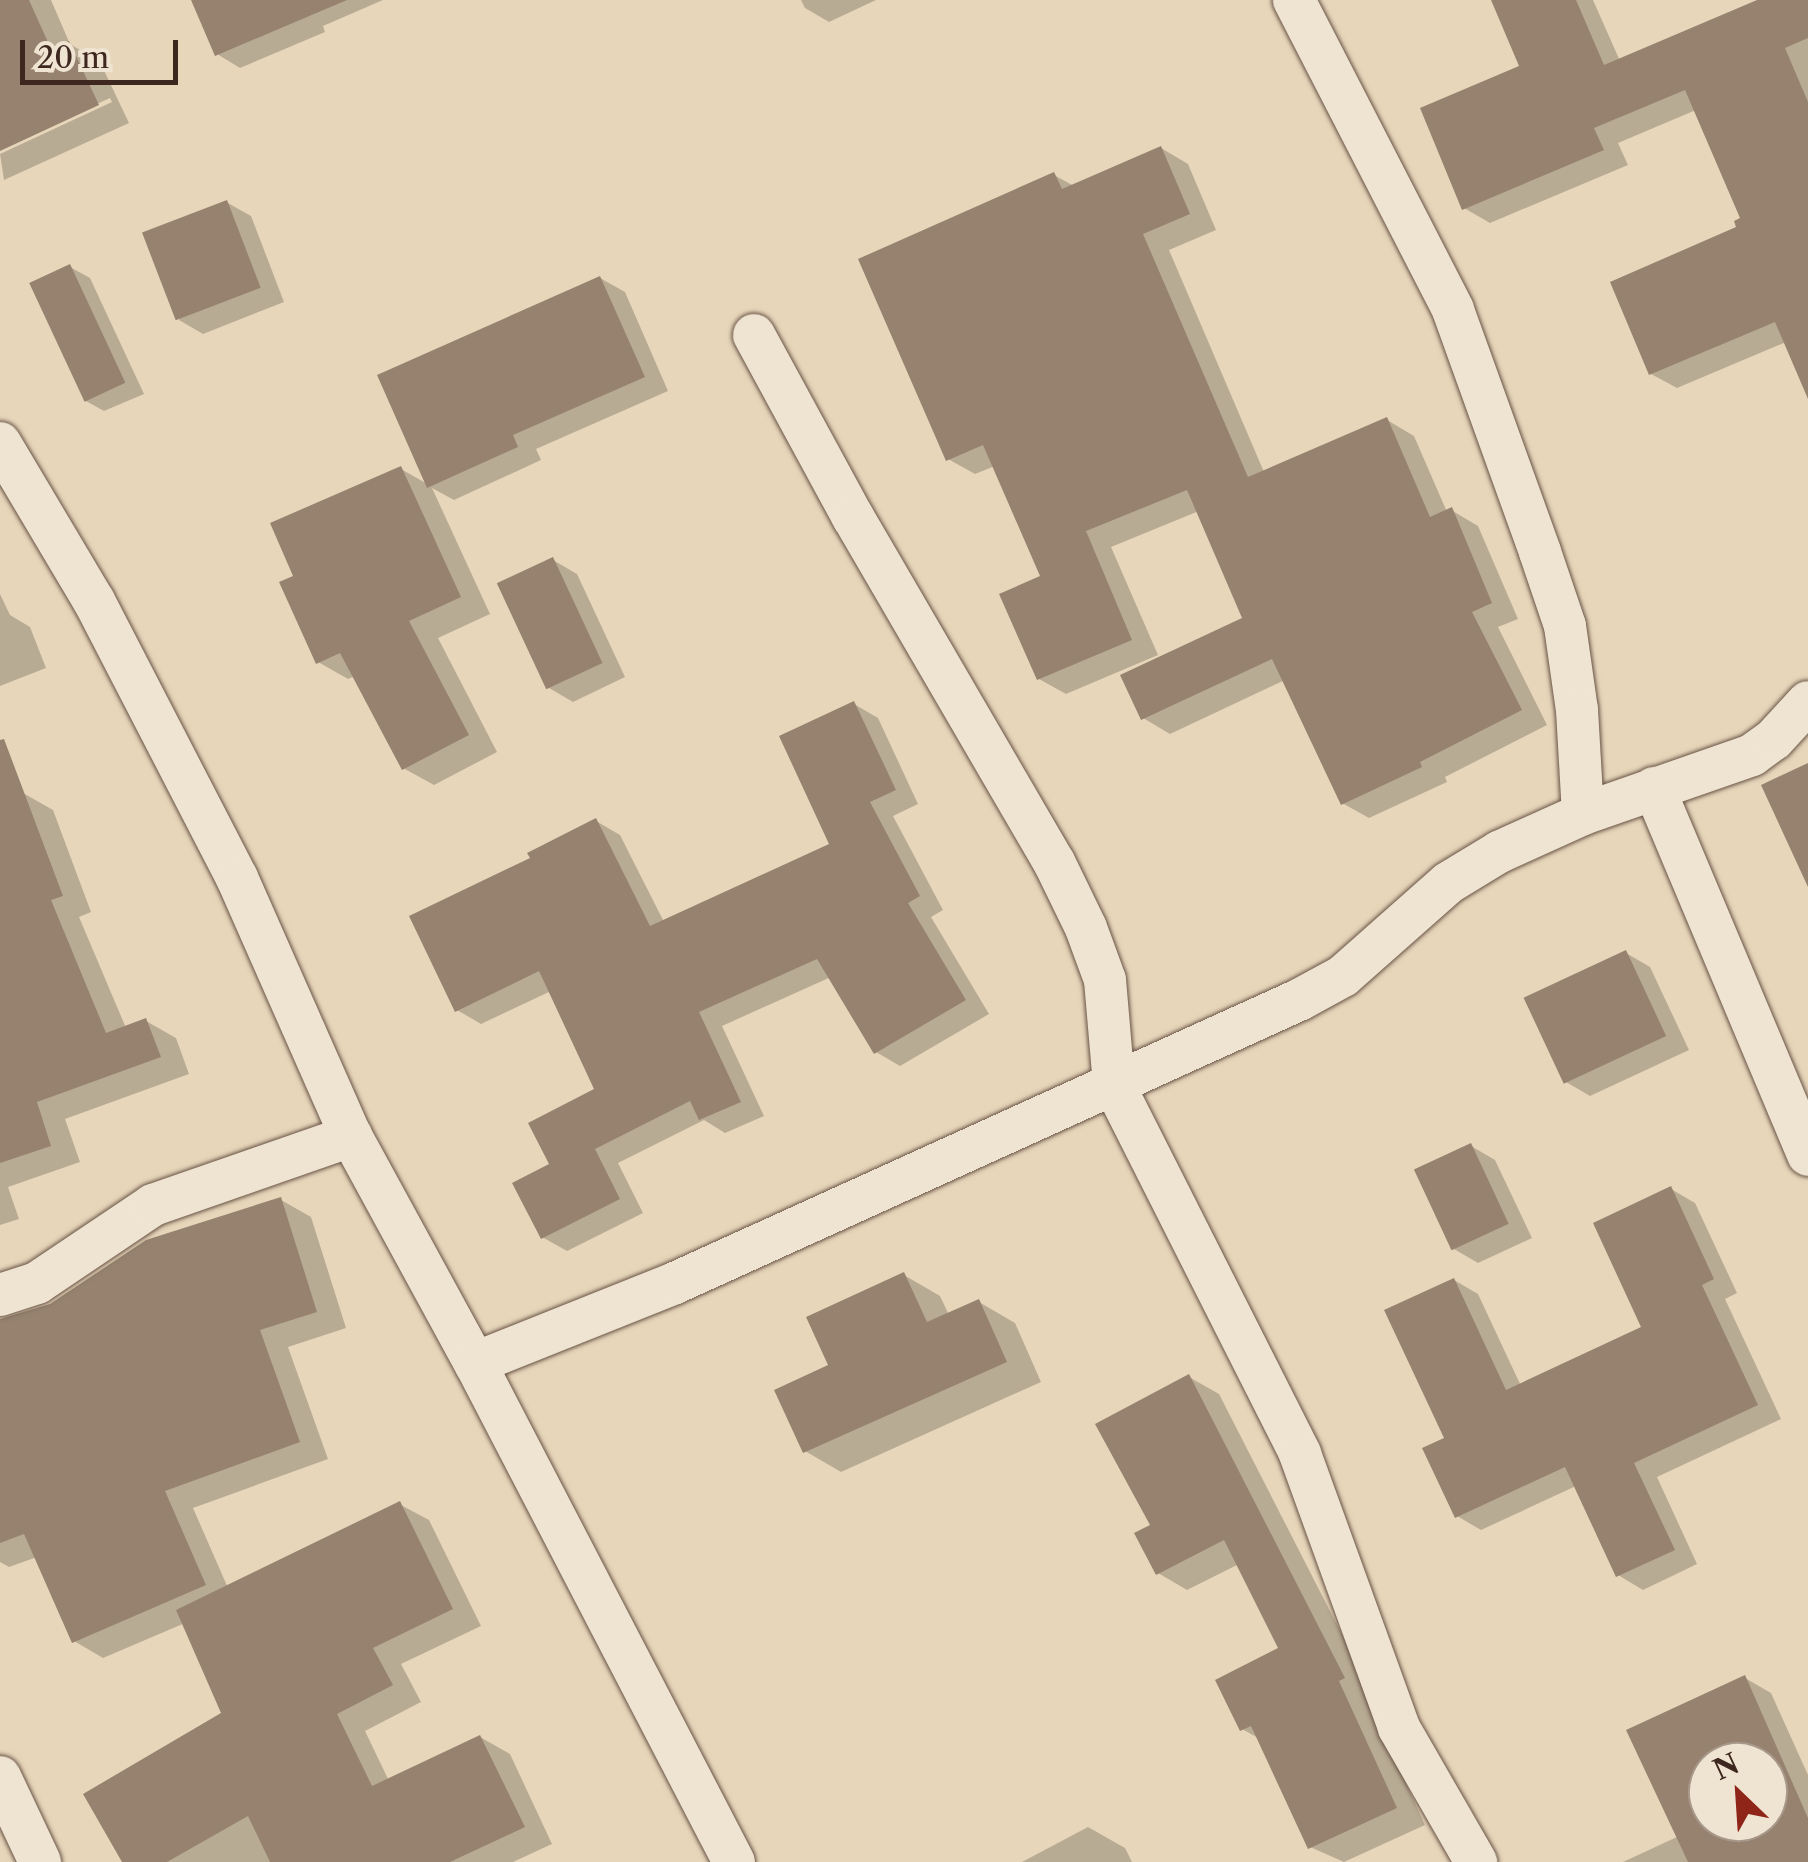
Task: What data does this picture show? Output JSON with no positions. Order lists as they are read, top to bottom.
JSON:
{
  "scale_bar": "20 m",
  "north": "top left"
}
